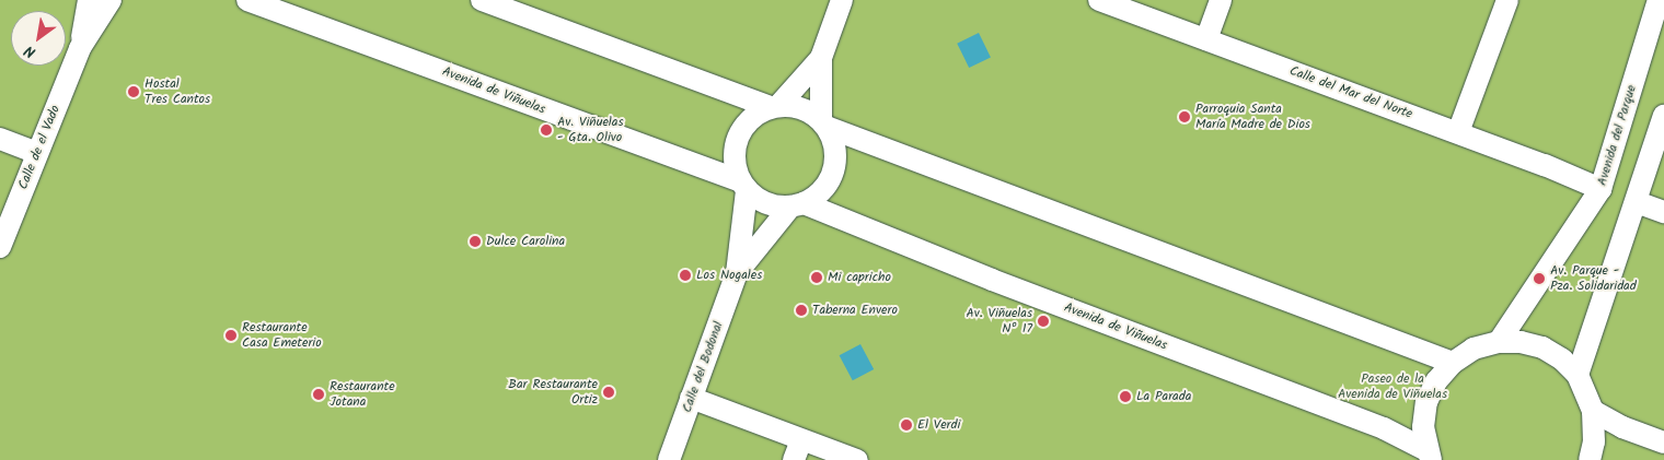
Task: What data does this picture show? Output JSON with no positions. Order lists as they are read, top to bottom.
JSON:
{
  "streets": {
    "street": [
      "Avenida de Viñuelas",
      "Calle del Mar del Norte",
      "Avenida del Parque",
      "Calle de el Vado",
      "Calle del Bodonal"
    ]
  },
  "crossings": [
    ["Avenida de Viñuelas", "Calle del Bodonal"],
    ["Calle del Mar del Norte", "Avenida del Parque"]
  ],
  "parks": ["Paseo de la Avenida de Viñuelas"],
  "places": [
    "Hostal Tres Cantos",
    "Parroquia Santa María Madre de Dios",
    "Av. Viñuelas - Gta. Olivo",
    "Dulce Carolina",
    "Los Nogales",
    "Mi capricho",
    "Av. Parque - Pza. Solidaridad",
    "Taberna Envero",
    "Av. Viñuelas Nº 17",
    "Restaurante Casa Emeterio",
    "Bar Restaurante Ortiz",
    "Restaurante Jotana",
    "La Parada",
    "El Verdi"
  ],
  "north": "bottom left"
}
